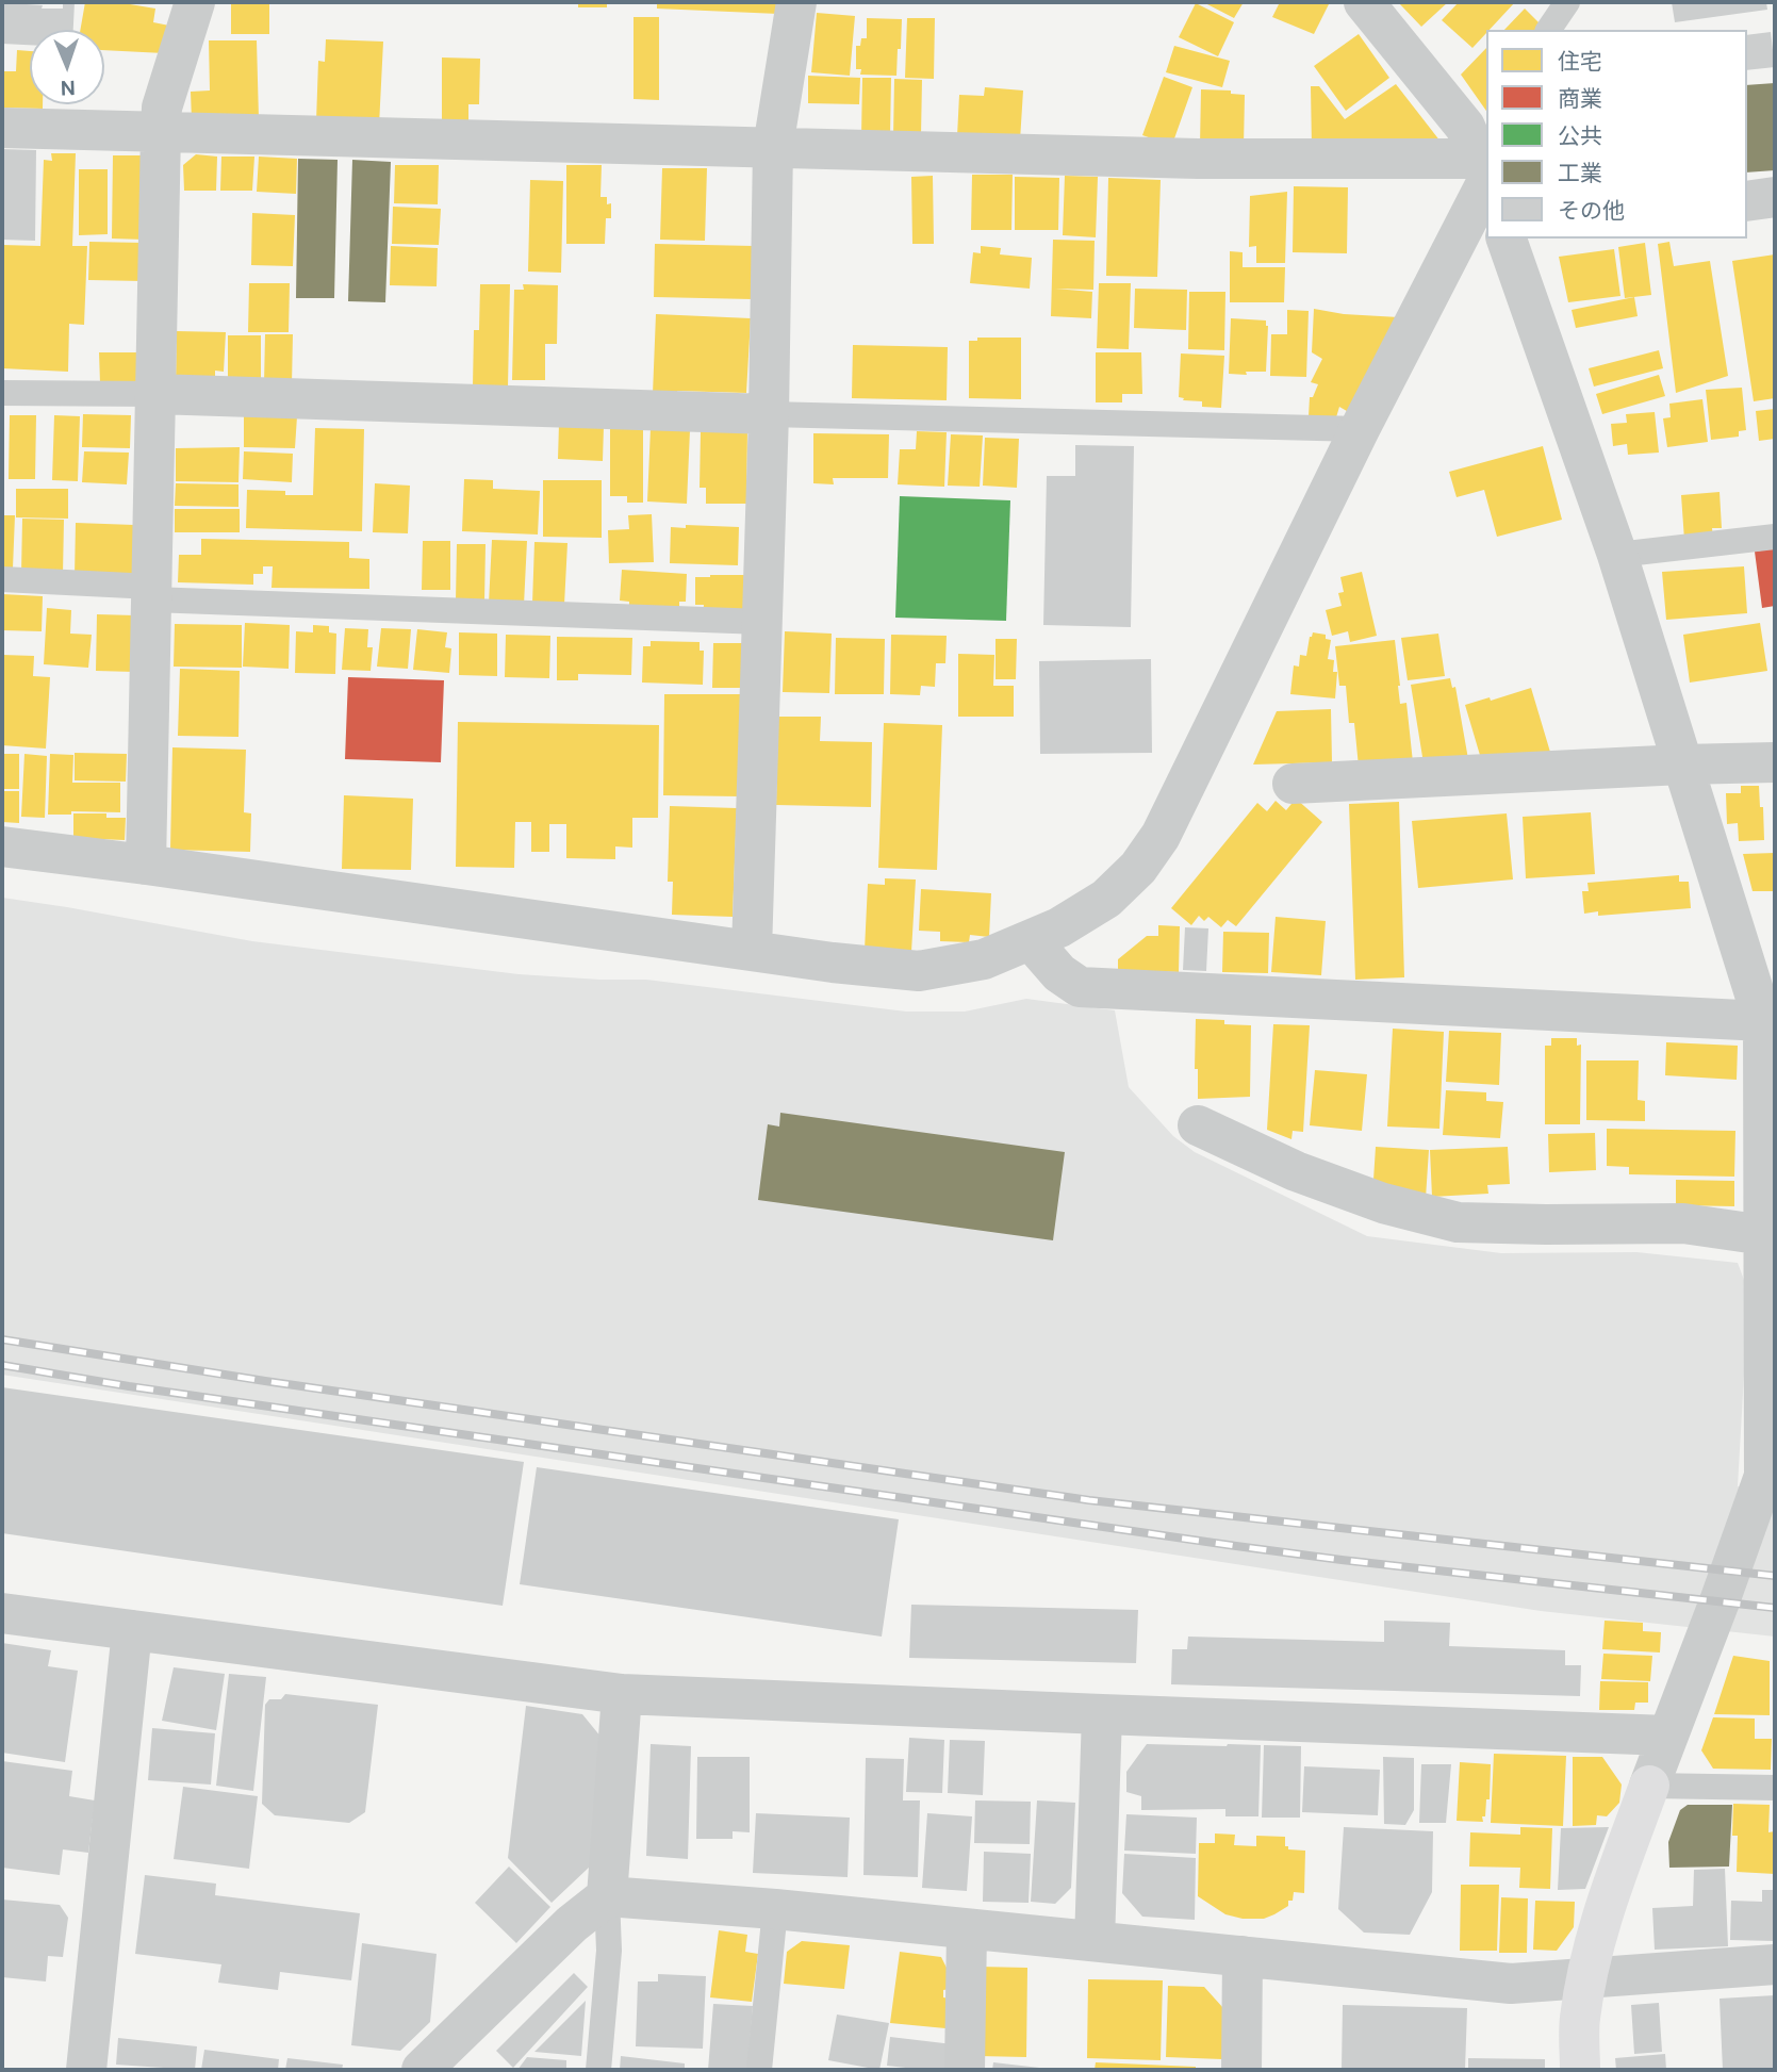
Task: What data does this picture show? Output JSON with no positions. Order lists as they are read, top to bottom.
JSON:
{
  "legend": [
    "住宅",
    "商業",
    "公共",
    "工業",
    "その他"
  ],
  "north": "bottom"
}
